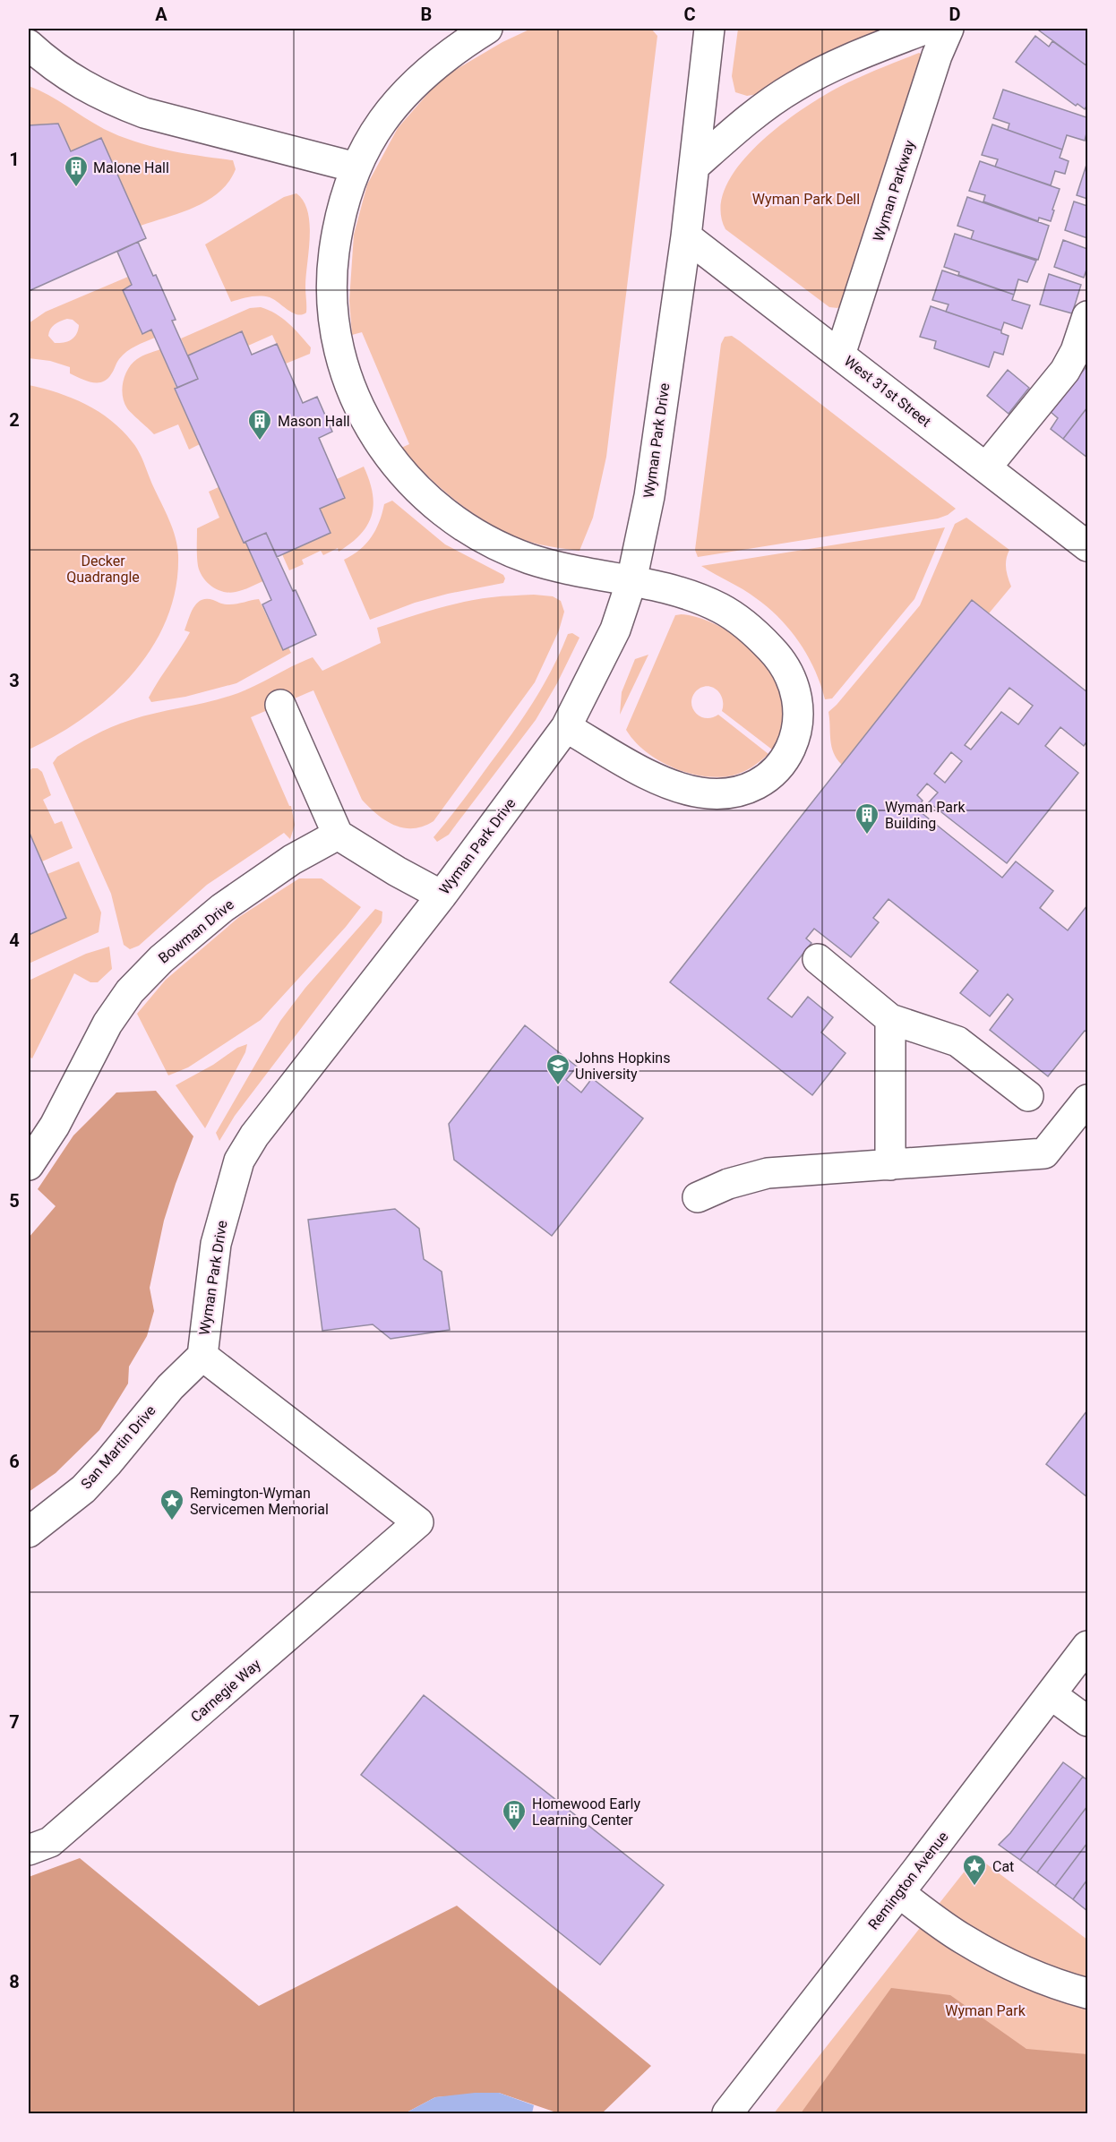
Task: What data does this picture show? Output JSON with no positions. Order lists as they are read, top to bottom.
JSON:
{
  "streets": {
    "street": [
      "Wyman Parkway",
      "West 31st Street",
      "Wyman Park Drive",
      "Bowman Drive",
      "San Martin Drive",
      "Carnegie Way",
      "Remington Avenue"
    ]
  },
  "crossings": [
    ["Wyman Parkway", "West 31st Street"],
    ["West 31st Street", "Wyman Park Drive"],
    ["Wyman Park Drive", "San Martin Drive"],
    ["Wyman Park Drive", "Carnegie Way"]
  ],
  "parks": ["Wyman Park Dell", "Decker Quadrangle", "Wyman Park"],
  "places": {
    "building": [
      "Malone Hall",
      "Mason Hall",
      "Wyman Park Building",
      "Homewood Early Learning Center"
    ],
    "school or university": ["Johns Hopkins University"],
    "place": ["Remington-Wyman Servicemen Memorial", "Cat"]
  },
  "grid": {
    "columns": [
      "A",
      "B",
      "C",
      "D"
    ],
    "rows": [
      "1",
      "2",
      "3",
      "4",
      "5",
      "6",
      "7",
      "8"
    ]
  }
}
